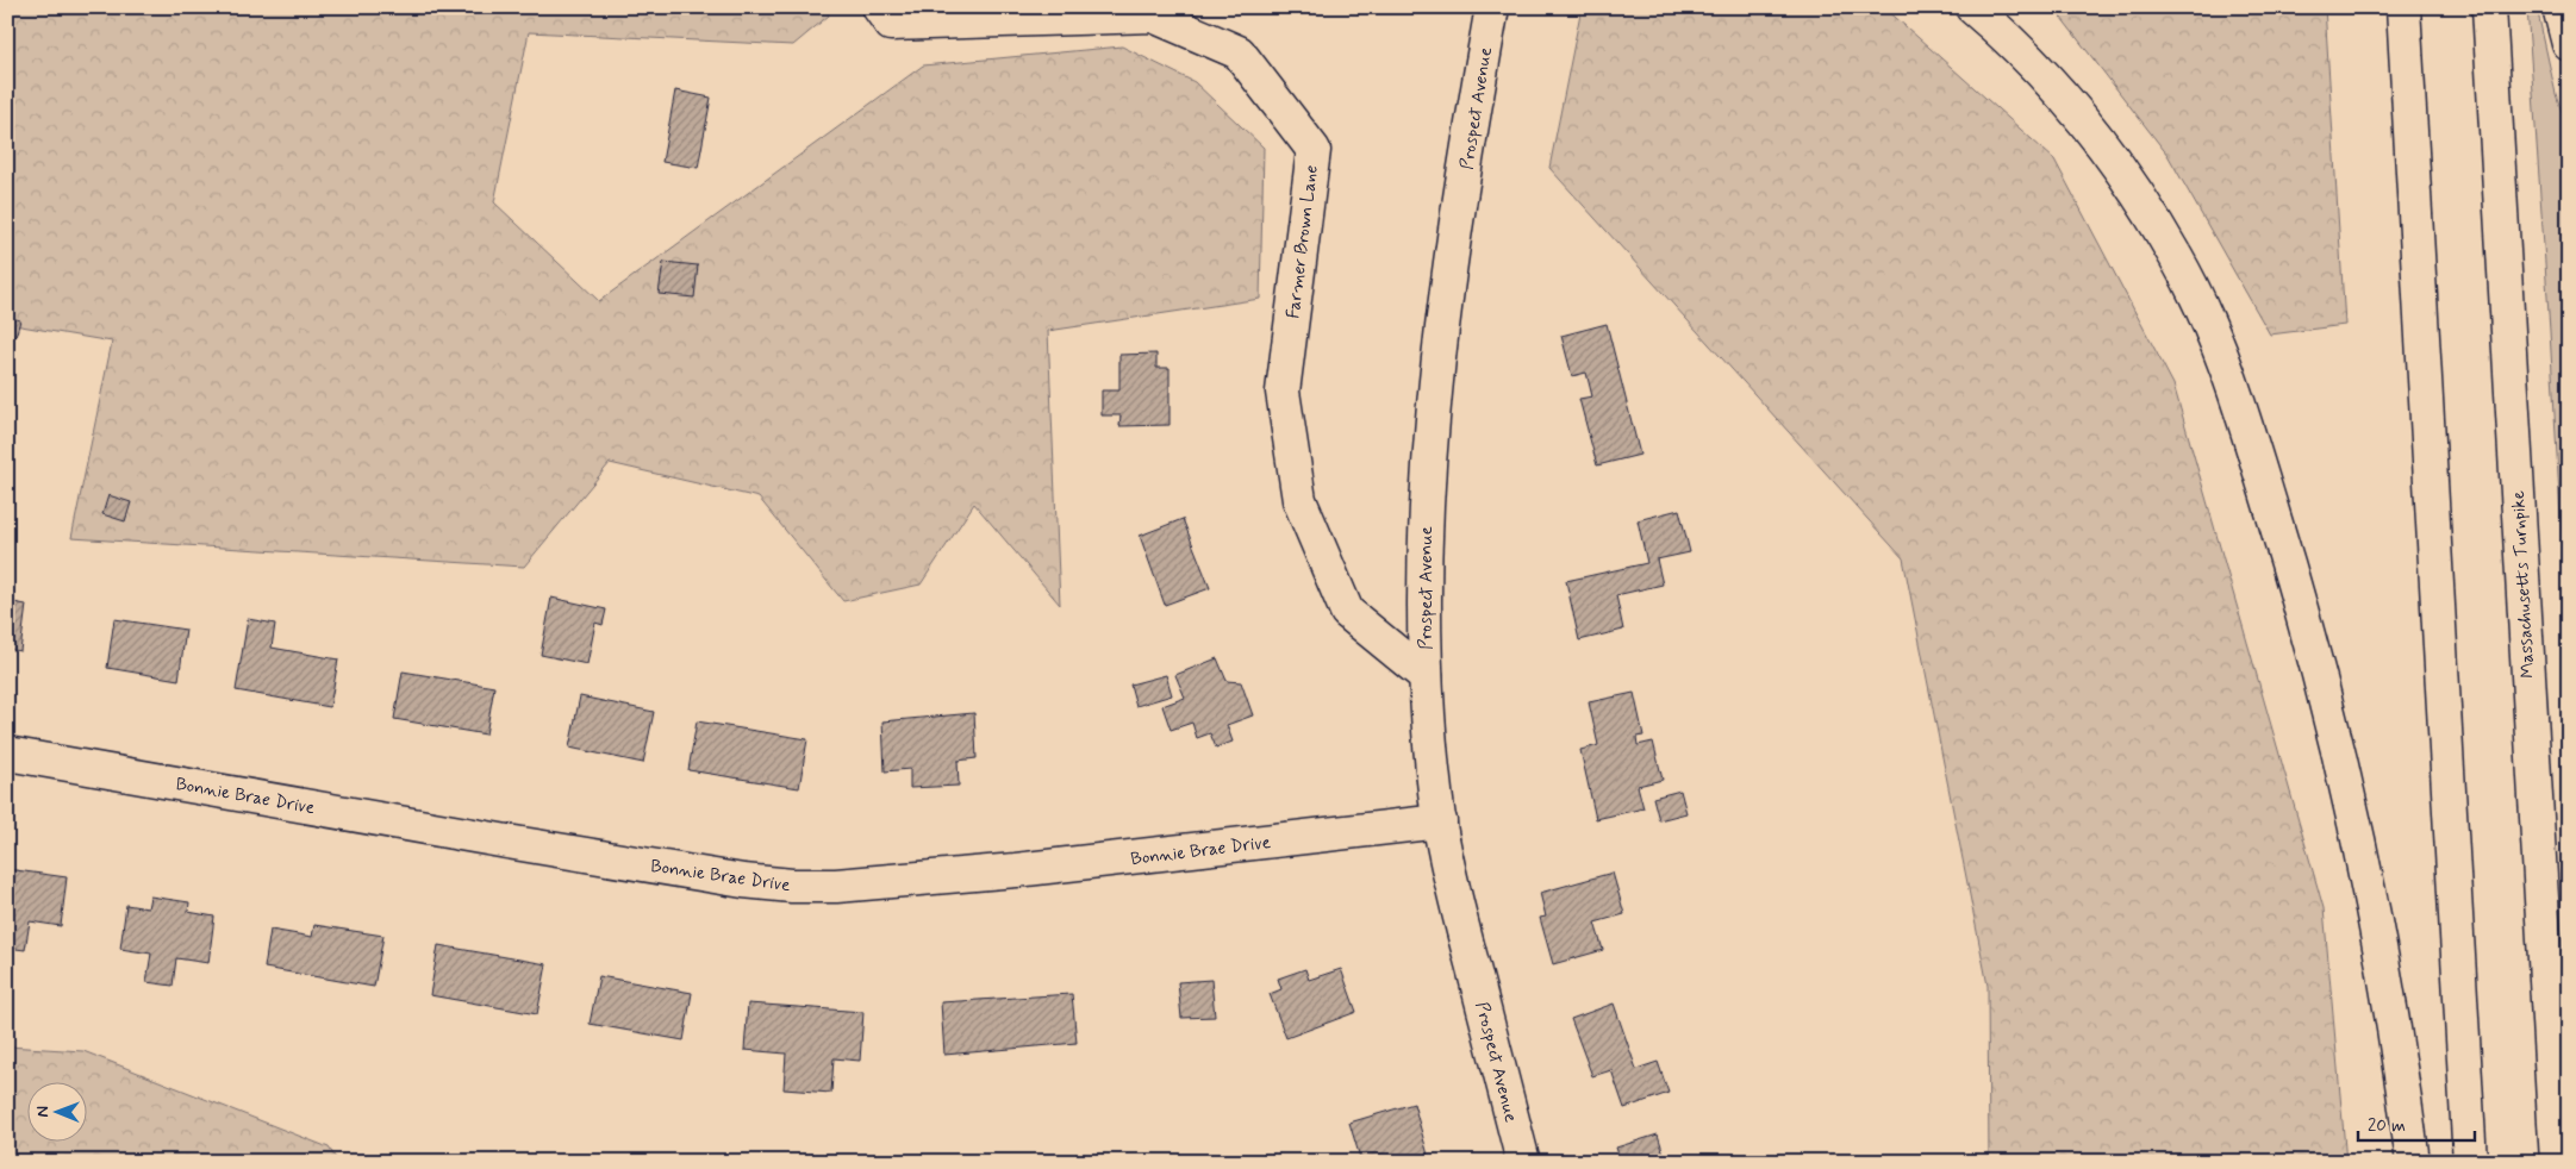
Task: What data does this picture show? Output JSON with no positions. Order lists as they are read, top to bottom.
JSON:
{
  "streets": {
    "main road": [
      "Prospect Avenue",
      "Farmer Brown Lane",
      "Massachusetts Turnpike",
      "Bonnie Brae Drive"
    ]
  },
  "crossings": [
    ["Prospect Avenue", "Farmer Brown Lane"],
    ["Prospect Avenue", "Bonnie Brae Drive"]
  ],
  "scale_bar": "20 m",
  "north": "left"
}
